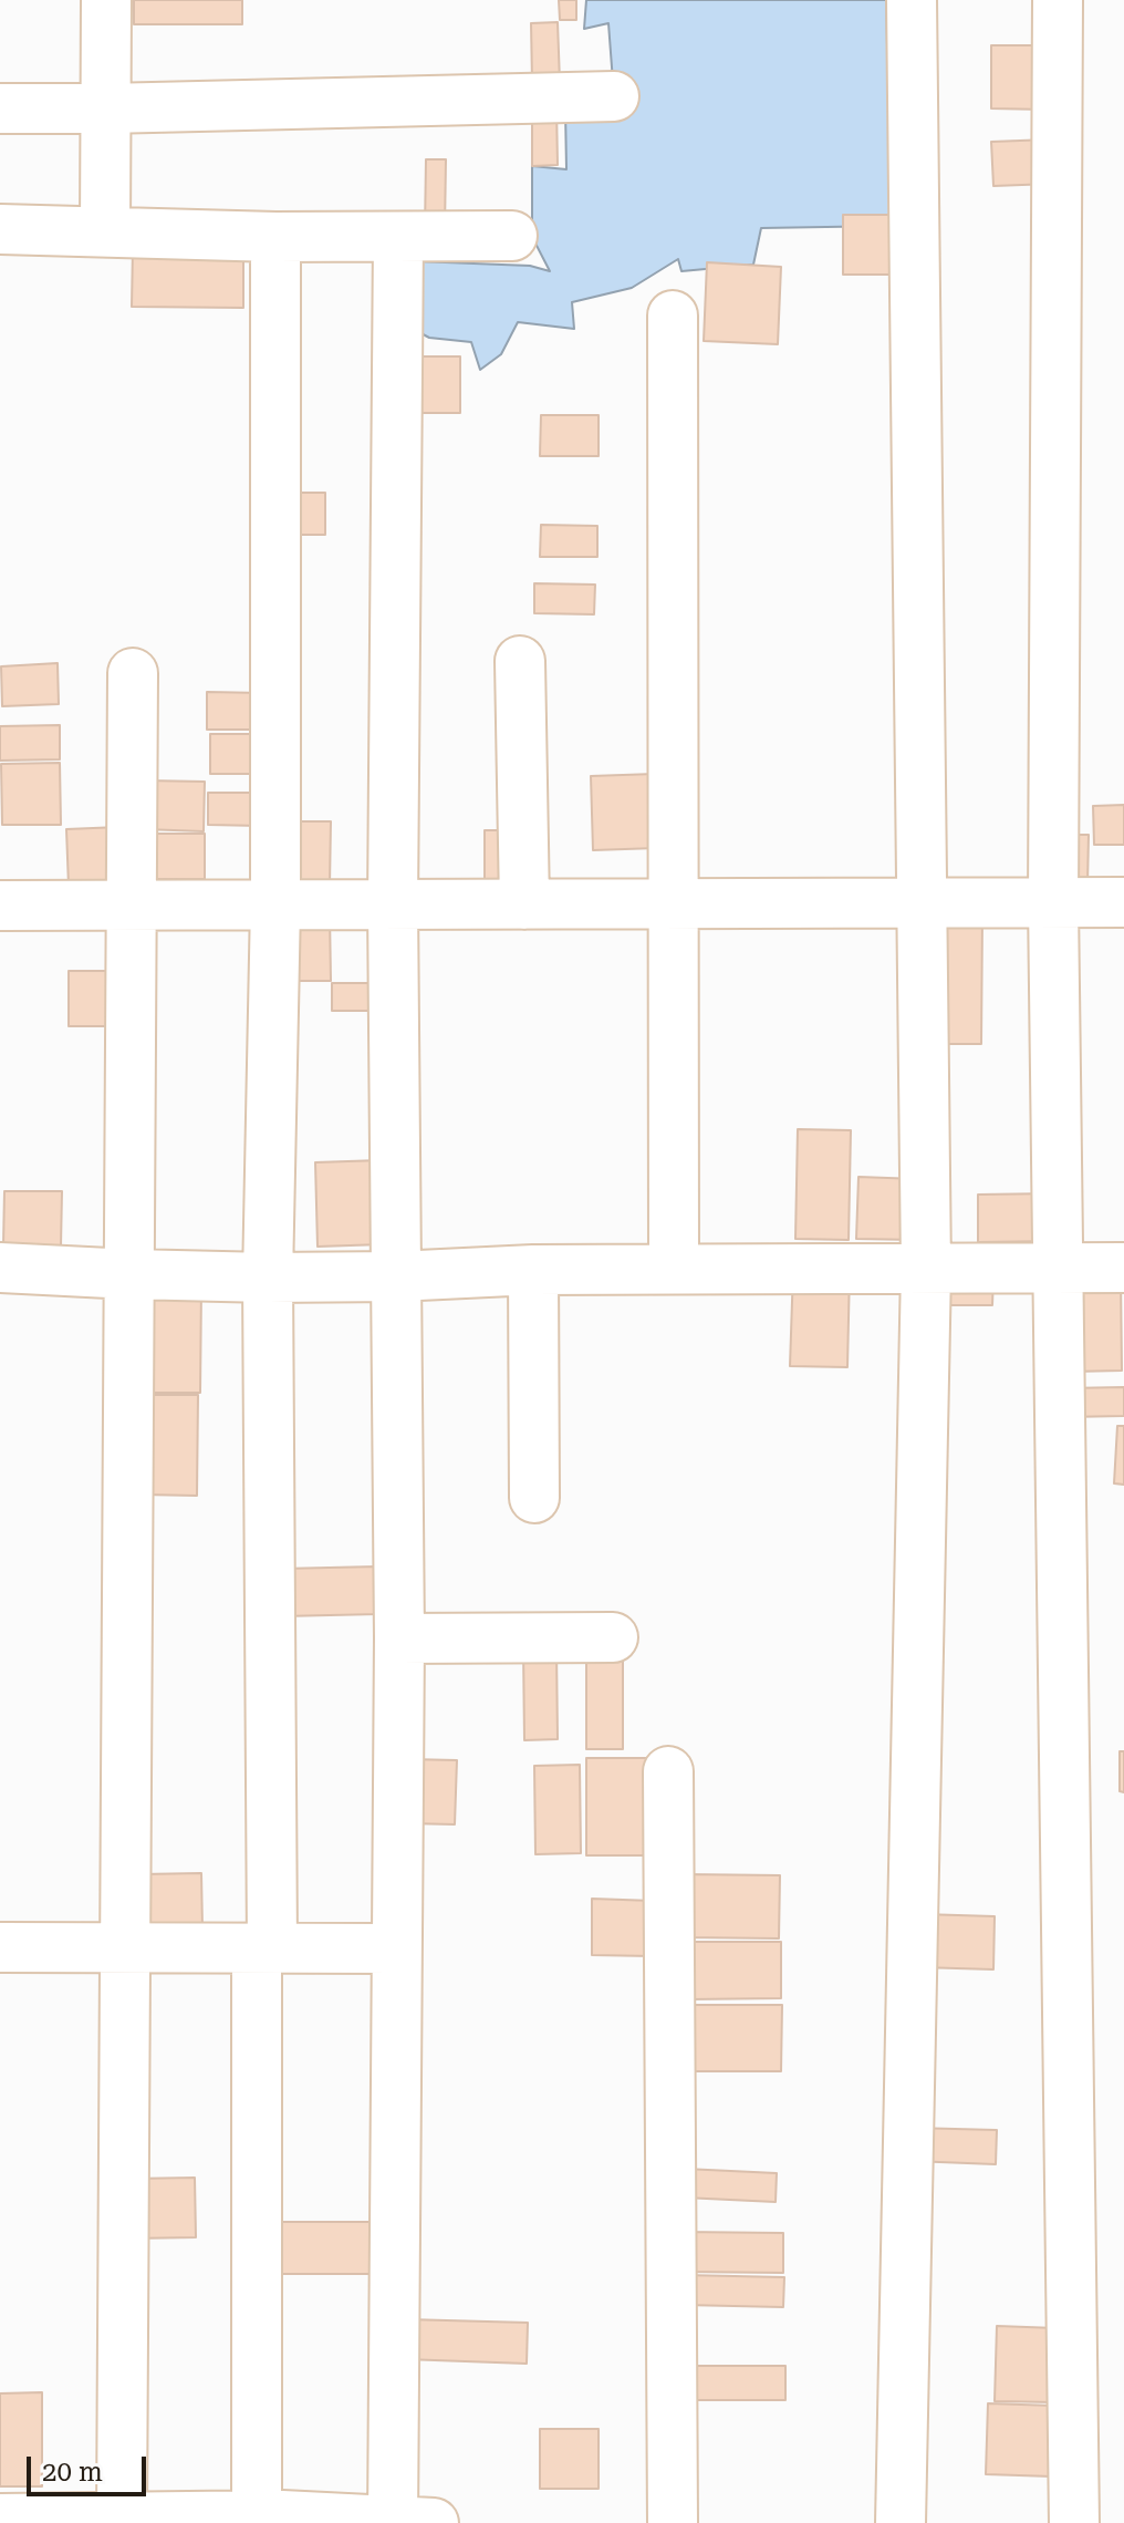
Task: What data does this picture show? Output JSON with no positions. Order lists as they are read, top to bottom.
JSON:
{
  "scale_bar": "20 m"
}
